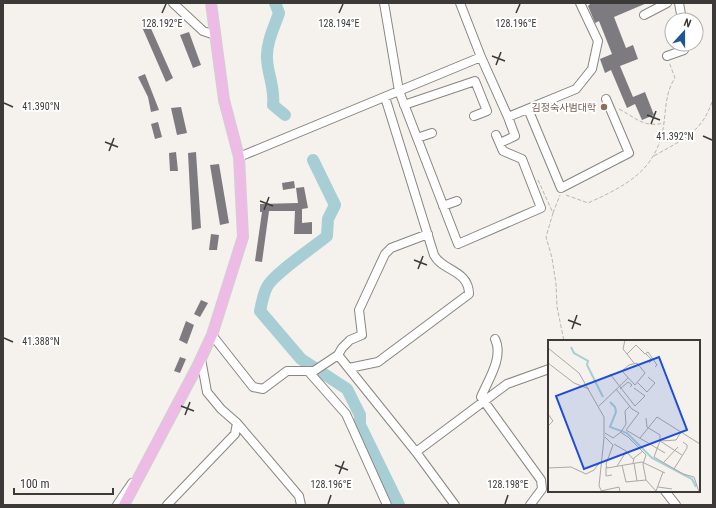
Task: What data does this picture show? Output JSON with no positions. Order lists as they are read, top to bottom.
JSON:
{
  "places": ["김정숙사범대학"],
  "scale_bar": "100 m",
  "north": "top",
  "coordinates": [
    "128.192°E",
    "128.194°E",
    "128.196°E",
    "41.390°N",
    "41.392°N",
    "41.388°N",
    "128.198°E"
  ]
}
